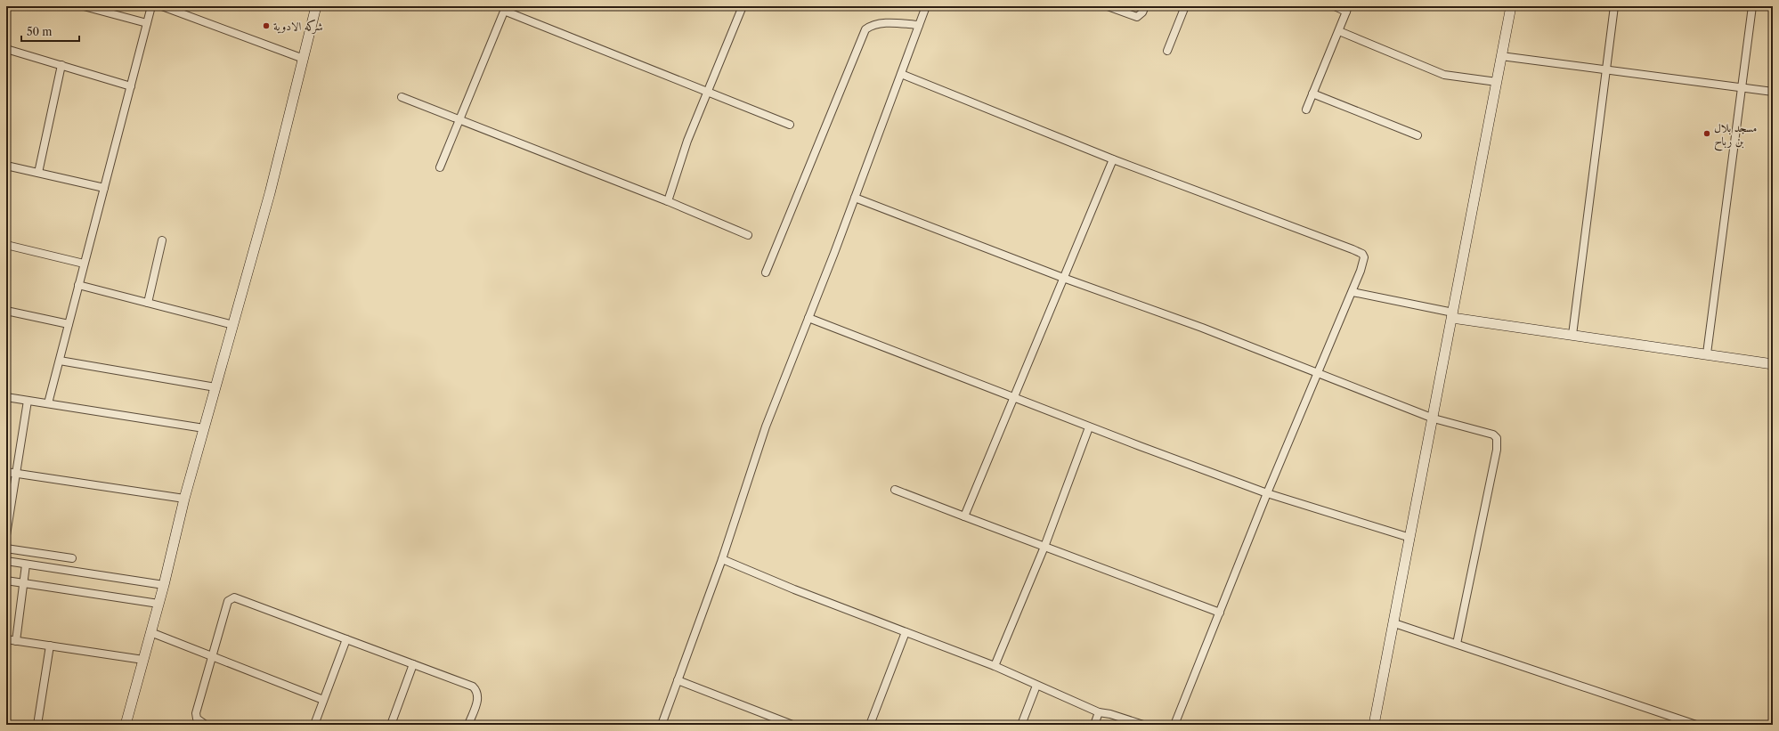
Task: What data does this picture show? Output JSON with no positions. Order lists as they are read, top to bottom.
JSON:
{
  "places": ["شركه الادوية", "مسجد بلال بن رباح"],
  "scale_bar": "50 m"
}
